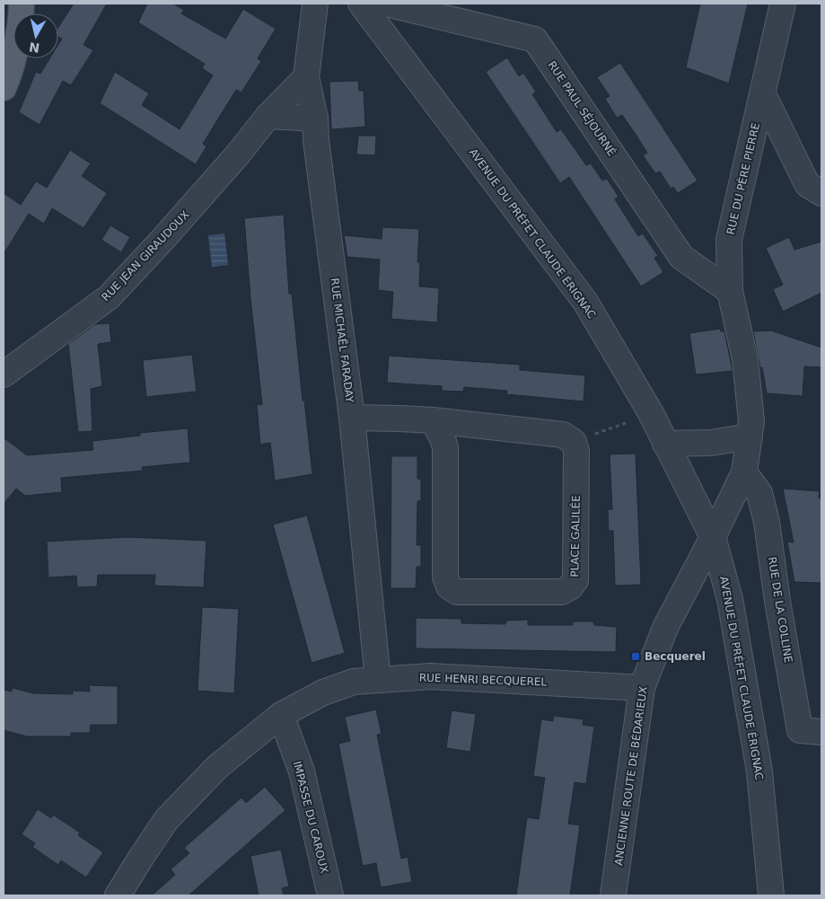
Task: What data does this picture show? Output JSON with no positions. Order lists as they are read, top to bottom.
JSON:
{
  "streets": {
    "street": [
      "RUE PAUL SÉJOURNÉ",
      "RUE DU PÈRE PIERRE",
      "AVENUE DU PRÉFET CLAUDE ÉRIGNAC",
      "RUE JEAN GIRAUDOUX",
      "RUE MICHAËL FARADAY",
      "PLACE GALILÉE",
      "RUE DE LA COLLINE",
      "RUE HENRI BECQUEREL",
      "ANCIENNE ROUTE DE BÉDARIEUX",
      "IMPASSE DU CAROUX"
    ]
  },
  "crossings": [
    ["RUE PAUL SÉJOURNÉ", "RUE DU PÈRE PIERRE"],
    ["RUE DU PÈRE PIERRE", "AVENUE DU PRÉFET CLAUDE ÉRIGNAC"],
    ["RUE DU PÈRE PIERRE", "RUE DE LA COLLINE"],
    ["RUE DU PÈRE PIERRE", "ANCIENNE ROUTE DE BÉDARIEUX"],
    ["AVENUE DU PRÉFET CLAUDE ÉRIGNAC", "ANCIENNE ROUTE DE BÉDARIEUX"],
    ["RUE JEAN GIRAUDOUX", "RUE MICHAËL FARADAY"],
    ["RUE MICHAËL FARADAY", "PLACE GALILÉE"],
    ["RUE MICHAËL FARADAY", "RUE HENRI BECQUEREL"],
    ["RUE HENRI BECQUEREL", "ANCIENNE ROUTE DE BÉDARIEUX"],
    ["RUE HENRI BECQUEREL", "IMPASSE DU CAROUX"]
  ],
  "places": {
    "transit": ["Becquerel"]
  },
  "north": "bottom"
}
